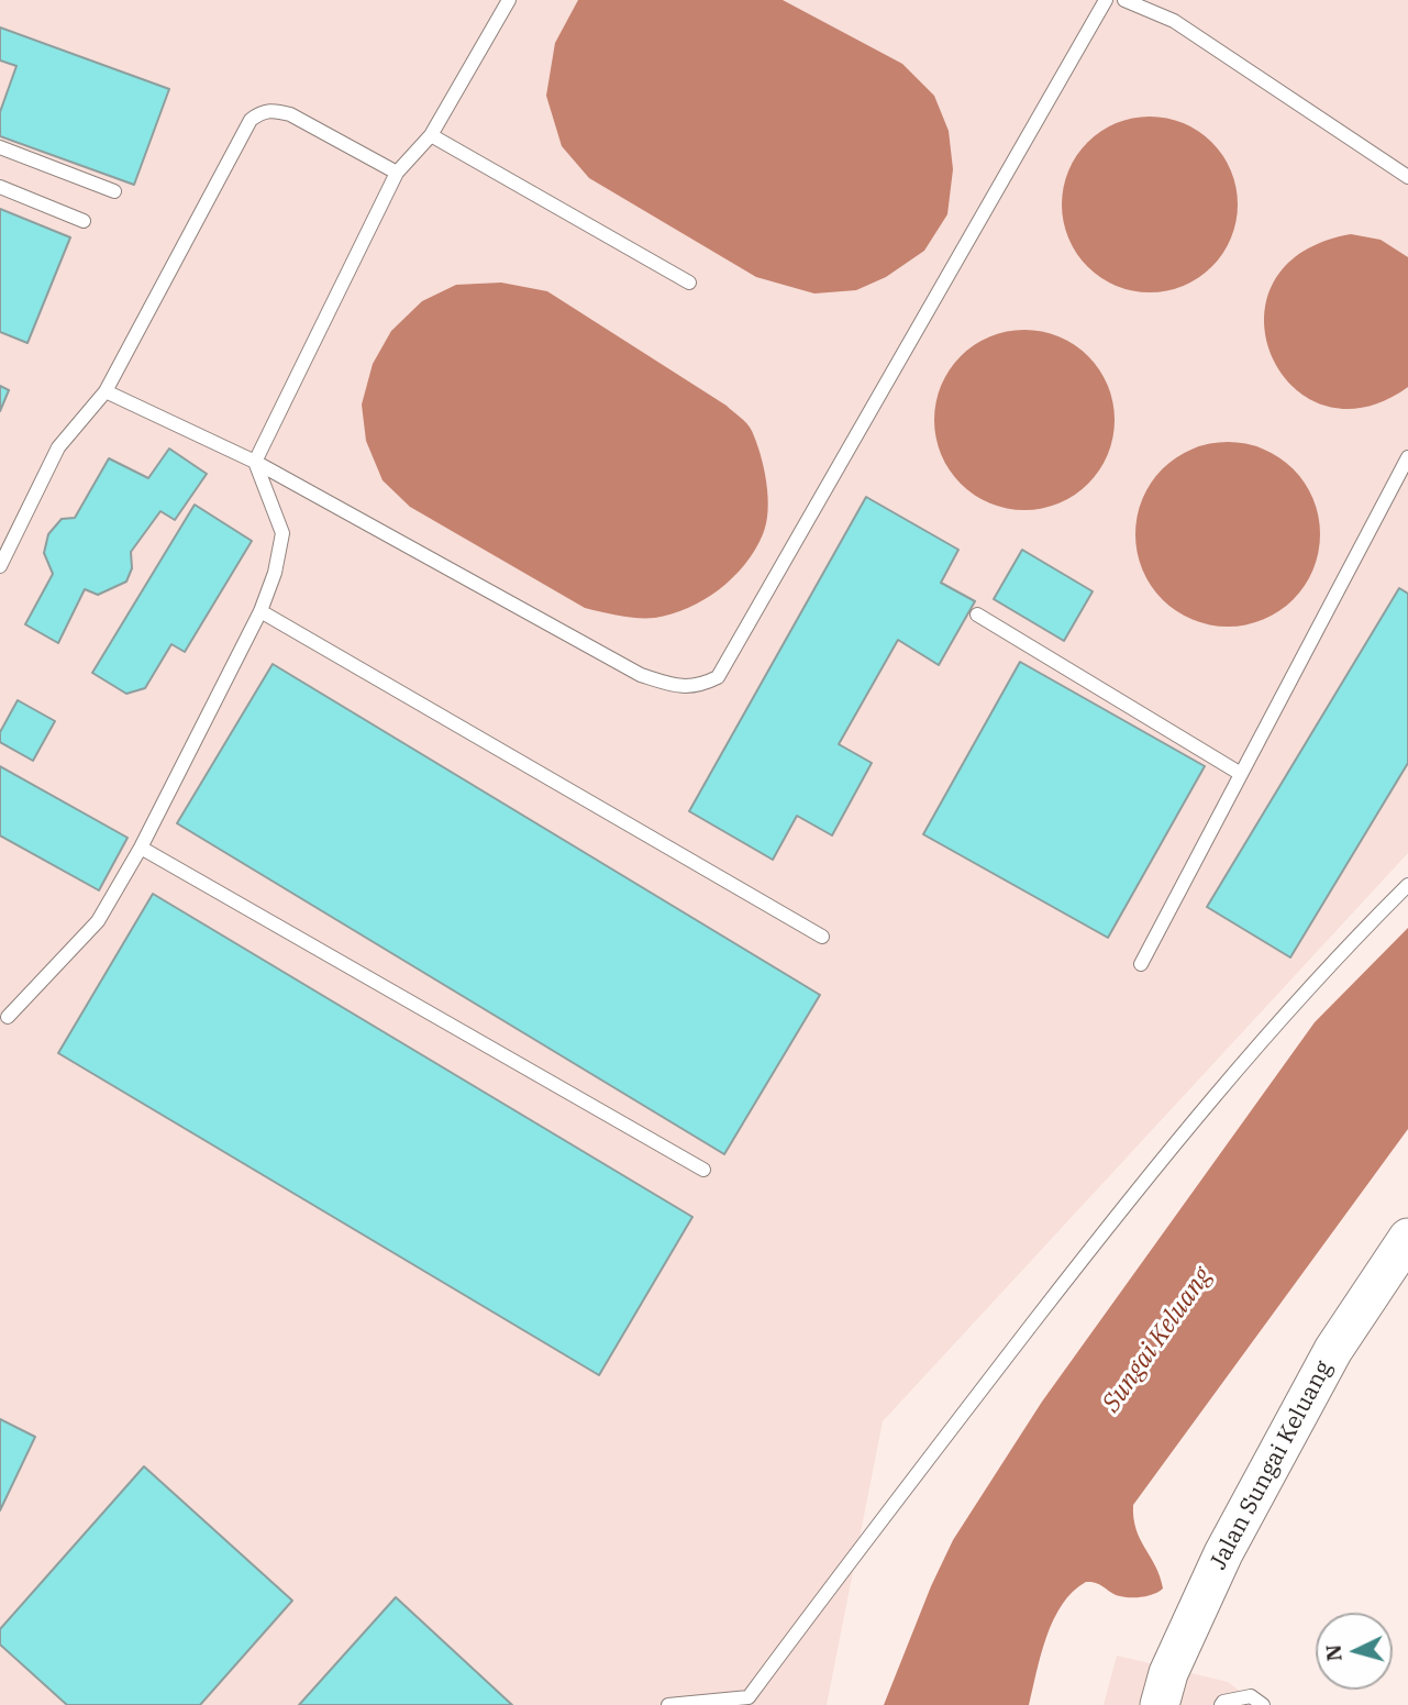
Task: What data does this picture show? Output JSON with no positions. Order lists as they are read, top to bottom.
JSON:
{
  "streets": {
    "street": ["Jalan Sungai Keluang"]
  },
  "water": ["Sungai Keluang"],
  "north": "left"
}
